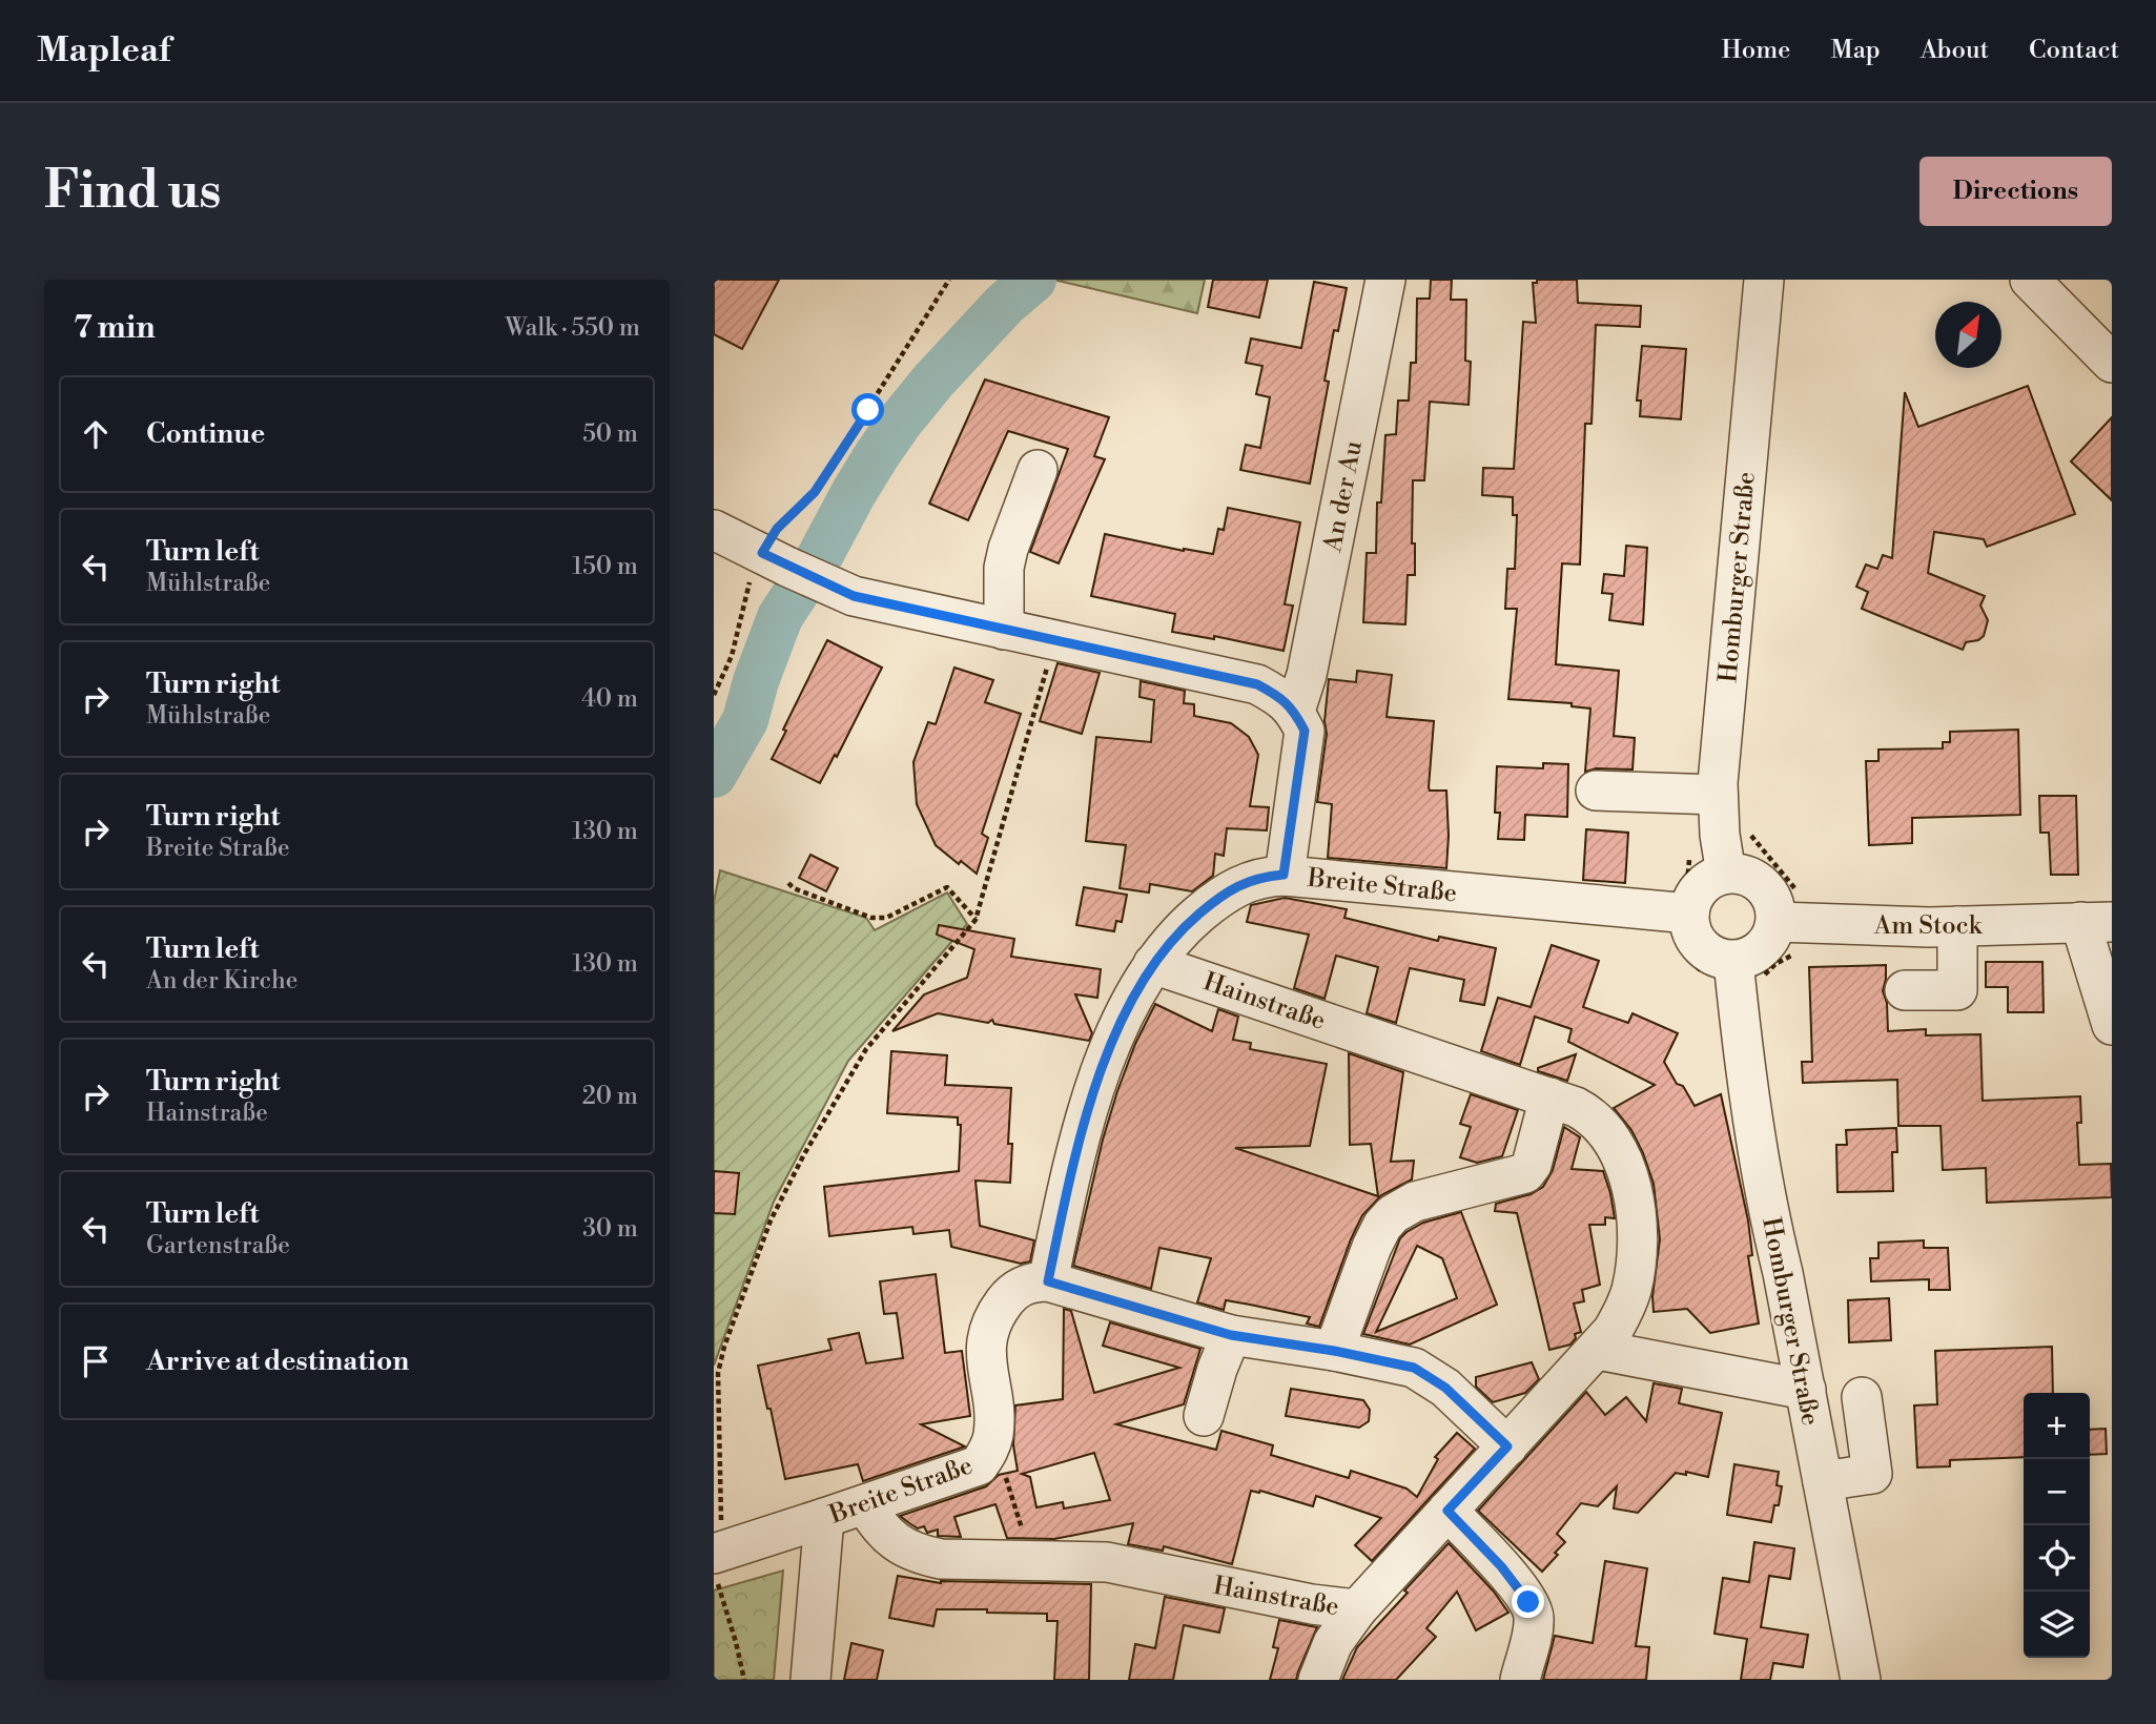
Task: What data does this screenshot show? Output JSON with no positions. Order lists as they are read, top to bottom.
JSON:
{
  "streets": {
    "street": [
      "An der Au",
      "Homburger Straße",
      "Breite Straße",
      "Am Stock",
      "Hainstraße"
    ]
  },
  "crossings": [
    ["Homburger Straße", "Breite Straße"],
    ["Homburger Straße", "Am Stock"],
    ["Breite Straße", "Am Stock"],
    ["Breite Straße", "Hainstraße"]
  ],
  "north": "top right",
  "page": {
    "header": "Mapleaf",
    "nav": [
      "Home",
      "Map",
      "About",
      "Contact"
    ],
    "buttons": "Directions",
    "title": "Find us",
    "heading": ["7 min", "Walk · 550 m"],
    "list": [
      ["Continue", "50 m"],
      ["Turn left", "Mühlstraße", "150 m"],
      ["Turn right", "Mühlstraße", "40 m"],
      ["Turn right", "Breite Straße", "130 m"],
      ["Turn left", "An der Kirche", "130 m"],
      ["Turn right", "Hainstraße", "20 m"],
      ["Turn left", "Gartenstraße", "30 m"],
      "Arrive at destination"
    ],
    "map_buttons": ["+", "−"]
  }
}
